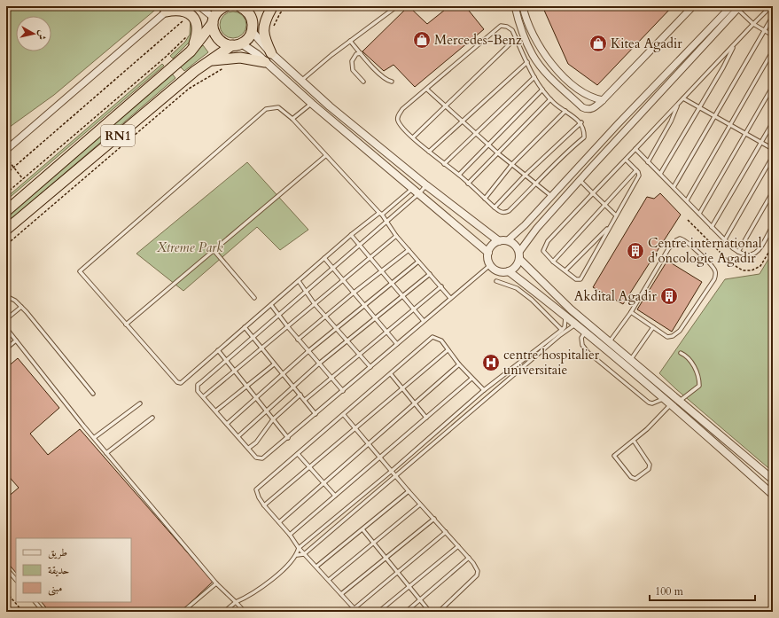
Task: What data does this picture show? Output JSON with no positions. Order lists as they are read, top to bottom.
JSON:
{
  "streets": {
    "highway": ["RN1"]
  },
  "parks": ["Xtreme Park"],
  "places": {
    "shop": ["Mercedes-Benz", "Kitea Agadir"],
    "building": ["Centre international d'oncologie Agadir", "Akdital Agadir"],
    "hospital": ["centre hospitalier universitaie"]
  },
  "legend": ["طريق", "حديقة", "مبنى"],
  "scale_bar": "100 m",
  "north": "right"
}
